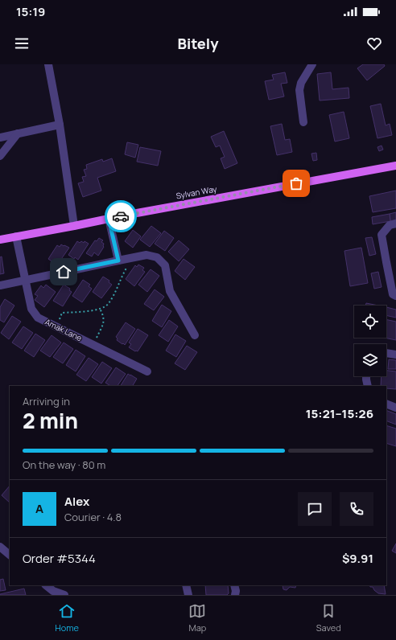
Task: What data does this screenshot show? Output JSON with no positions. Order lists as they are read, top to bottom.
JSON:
{
  "streets": {
    "main road": ["Sylvan Way"],
    "street": ["Amak Lane"]
  },
  "crossings": [
    ["Sylvan Way", "Amak Lane"]
  ],
  "page": {
    "status": "15:19",
    "header": "Bitely",
    "heading": ["2 min", "Arriving in", "15:21–15:26"],
    "panel": [
      "Alex",
      "Courier · 4.8",
      "Order #5344",
      "$9.91"
    ],
    "bar": "On the way · 80 m",
    "round": "A",
    "tabs": ["Home", "Map", "Saved"]
  }
}
